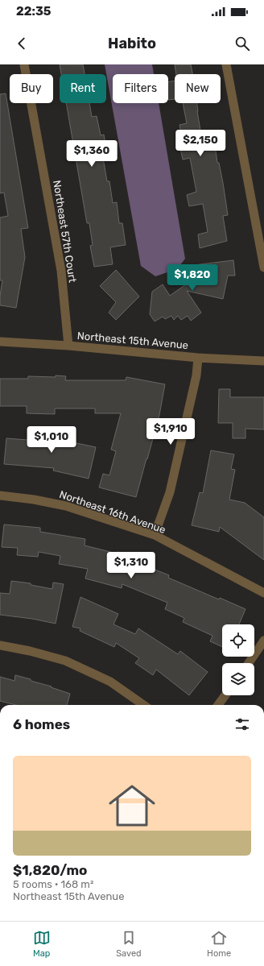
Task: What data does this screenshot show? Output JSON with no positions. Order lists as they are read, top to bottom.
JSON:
{
  "streets": {
    "street": ["Northeast 57th Court", "Northeast 15th Avenue", "Northeast 16th Avenue"]
  },
  "crossings": [
    ["Northeast 57th Court", "Northeast 15th Avenue"]
  ],
  "page": {
    "status": "22:35",
    "header": "Habito",
    "chip": [
      "Buy",
      "Rent",
      "Filters",
      "New"
    ],
    "price": [
      "$2,150",
      "$1,360",
      "$1,820",
      "$1,910",
      "$1,010",
      "$1,310"
    ],
    "heading": "6 homes",
    "list": [
      {
        "name": "$1,820/mo",
        "note": "5 rooms · 168 m² · Northeast 15th Avenue"
      }
    ],
    "tabs": ["Map", "Saved", "Home"]
  }
}
